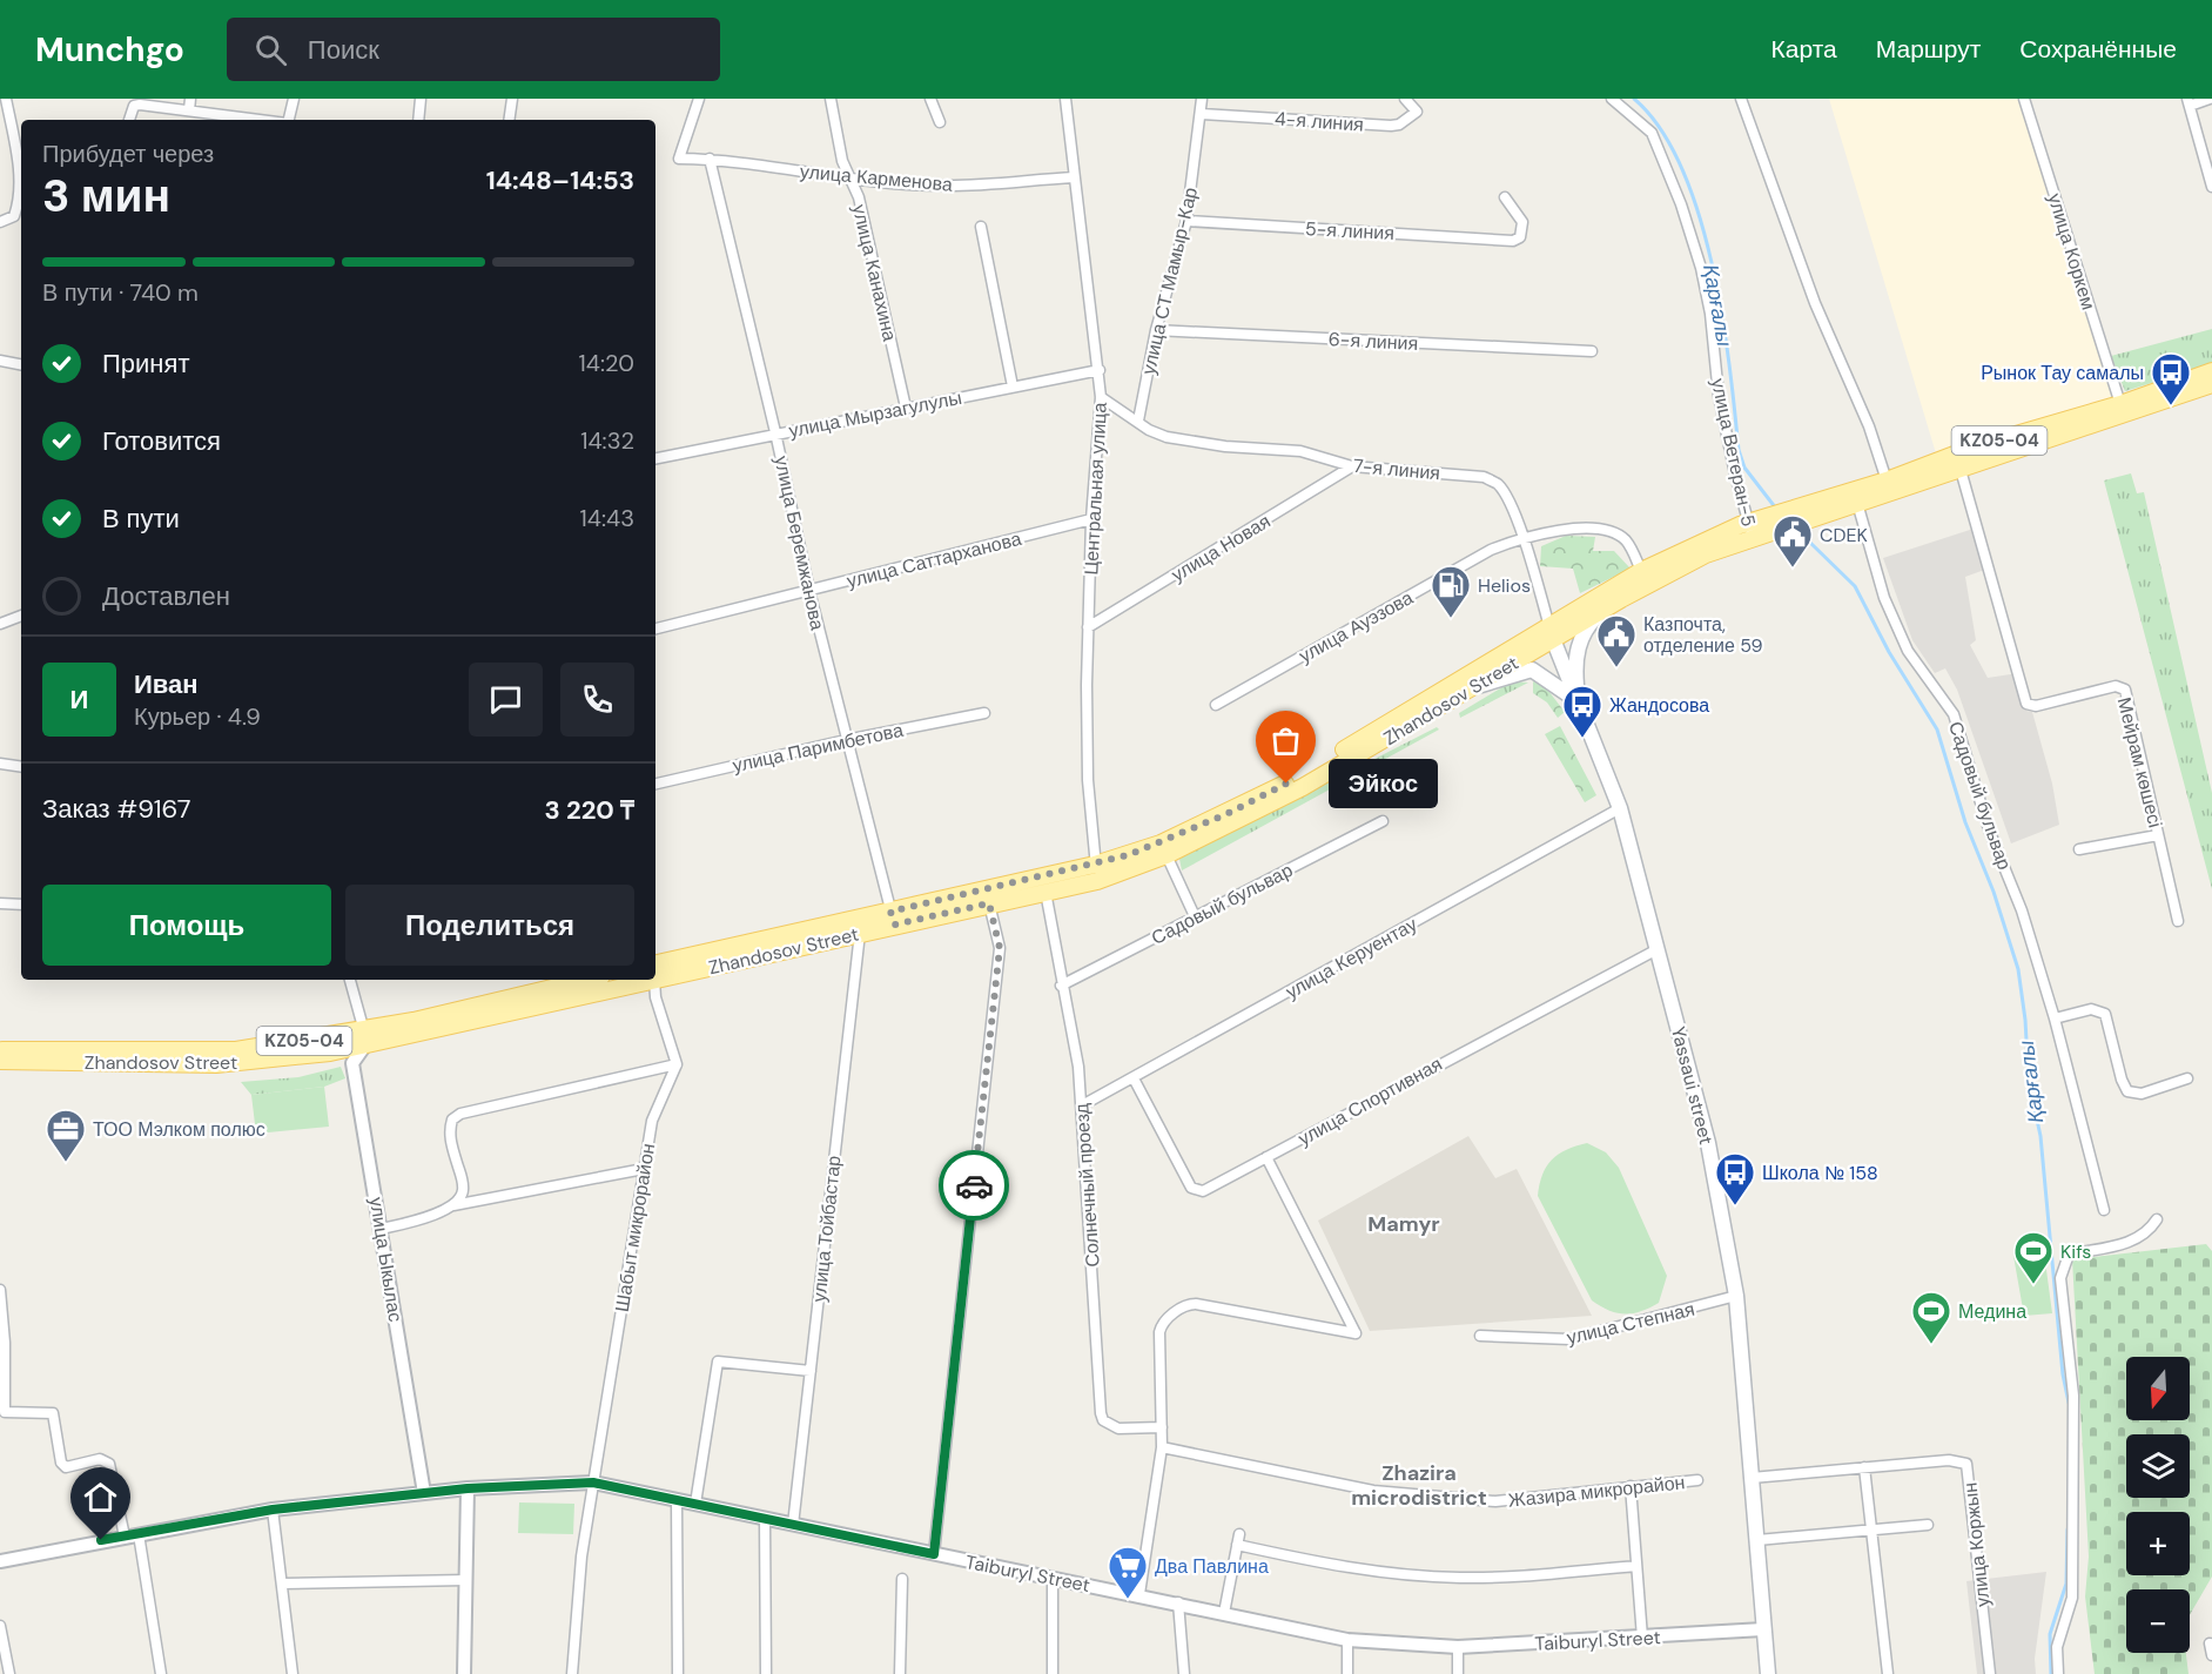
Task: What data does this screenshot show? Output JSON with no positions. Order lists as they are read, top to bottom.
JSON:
{
  "streets": {
    "main road": ["KZ05-04", "Zhandosov Street", "Yassaui street"],
    "street": [
      "4-я линия",
      "улица Карменова",
      "5-я линия",
      "улица Коркем",
      "улица Канахина",
      "улица СТ Мамыр-Кар",
      "6-я линия",
      "улица Мырзагулулы",
      "улица Ветеран-5",
      "7-я линия",
      "Центральная улица",
      "улица Беремжанова",
      "улица Новая",
      "улица Саттарханова",
      "улица Ауэзова",
      "улица Паримбетова",
      "Мейрам көшесі",
      "Садовый бульвар",
      "улица Керуентау",
      "улица Спортивная",
      "Солнечный проезд",
      "Шабыт микрорайон",
      "улица Тойбастар",
      "улица Ыкылас",
      "улица Степная",
      "Жазира микрорайон",
      "улица Коржын",
      "Taiburyl Street"
    ]
  },
  "crossings": [
    ["4-я линия", "улица СТ Мамыр-Кар"],
    ["улица Карменова", "улица Канахина"],
    ["улица Карменова", "Центральная улица"],
    ["улица Карменова", "улица Беремжанова"],
    ["5-я линия", "улица СТ Мамыр-Кар"],
    ["улица Коркем", "KZ05-04"],
    ["улица Канахина", "улица Мырзагулулы"],
    ["улица СТ Мамыр-Кар", "6-я линия"],
    ["улица СТ Мамыр-Кар", "7-я линия"],
    ["улица Мырзагулулы", "Центральная улица"],
    ["улица Мырзагулулы", "улица Беремжанова"],
    ["KZ05-04", "улица Ветеран-5"],
    ["KZ05-04", "7-я линия"],
    ["KZ05-04", "улица Ауэзова"],
    ["KZ05-04", "Zhandosov Street"],
    ["KZ05-04", "Мейрам көшесі"],
    ["KZ05-04", "Садовый бульвар"],
    ["KZ05-04", "Yassaui street"],
    ["7-я линия", "Центральная улица"],
    ["7-я линия", "улица Новая"],
    ["7-я линия", "улица Ауэзова"],
    ["7-я линия", "Zhandosov Street"],
    ["7-я линия", "Yassaui street"],
    ["Центральная улица", "улица Новая"],
    ["Центральная улица", "улица Саттарханова"],
    ["Центральная улица", "Zhandosov Street"],
    ["улица Беремжанова", "улица Саттарханова"],
    ["улица Беремжанова", "Zhandosov Street"],
    ["улица Беремжанова", "улица Паримбетова"],
    ["Zhandosov Street", "Yassaui street"],
    ["Zhandosov Street", "Солнечный проезд"],
    ["Zhandosov Street", "улица Тойбастар"],
    ["Zhandosov Street", "улица Ыкылас"],
    ["Садовый бульвар", "Солнечный проезд"],
    ["улица Керуентау", "Yassaui street"],
    ["улица Керуентау", "улица Спортивная"],
    ["улица Керуентау", "Солнечный проезд"],
    ["Yassaui street", "улица Спортивная"],
    ["Yassaui street", "улица Степная"],
    ["Yassaui street", "улица Коржын"],
    ["Yassaui street", "Taiburyl Street"],
    ["Шабыт микрорайон", "Taiburyl Street"],
    ["улица Тойбастар", "Taiburyl Street"],
    ["улица Ыкылас", "Taiburyl Street"]
  ],
  "districts": ["Mamyr", "Zhazira microdistrict"],
  "water": ["Қарғалы"],
  "places": {
    "bus stop": ["Рынок Тау самалы", "Жандосова", "Школа № 158"],
    "public building": ["CDEK", "Казпочта, отделение 59"],
    "fuel station": ["Helios"],
    "other": ["Эйкос"],
    "office": ["ТОО Мэлком полюс"],
    "sports": ["Kifs", "Медина"],
    "supermarket": ["Два Павлина"]
  },
  "north": "bottom",
  "page": {
    "header": "Munchgo",
    "search": "Поиск",
    "nav": ["Карта", "Маршрут", "Сохранённые"],
    "heading": ["3 мин", "Прибудет через", "14:48–14:53"],
    "panel": [
      "Иван",
      "Курьер · 4.9",
      "Заказ #9167",
      "3 220 ₸"
    ],
    "bar": "В пути · 740 m",
    "list": [
      ["Принят", "14:20"],
      ["Готовится", "14:32"],
      ["В пути", "14:43"],
      "Доставлен"
    ],
    "round": "И",
    "bubble": "Эйкос",
    "buttons": ["Помощь", "Поделиться"],
    "map_buttons": ["+", "−"]
  }
}
